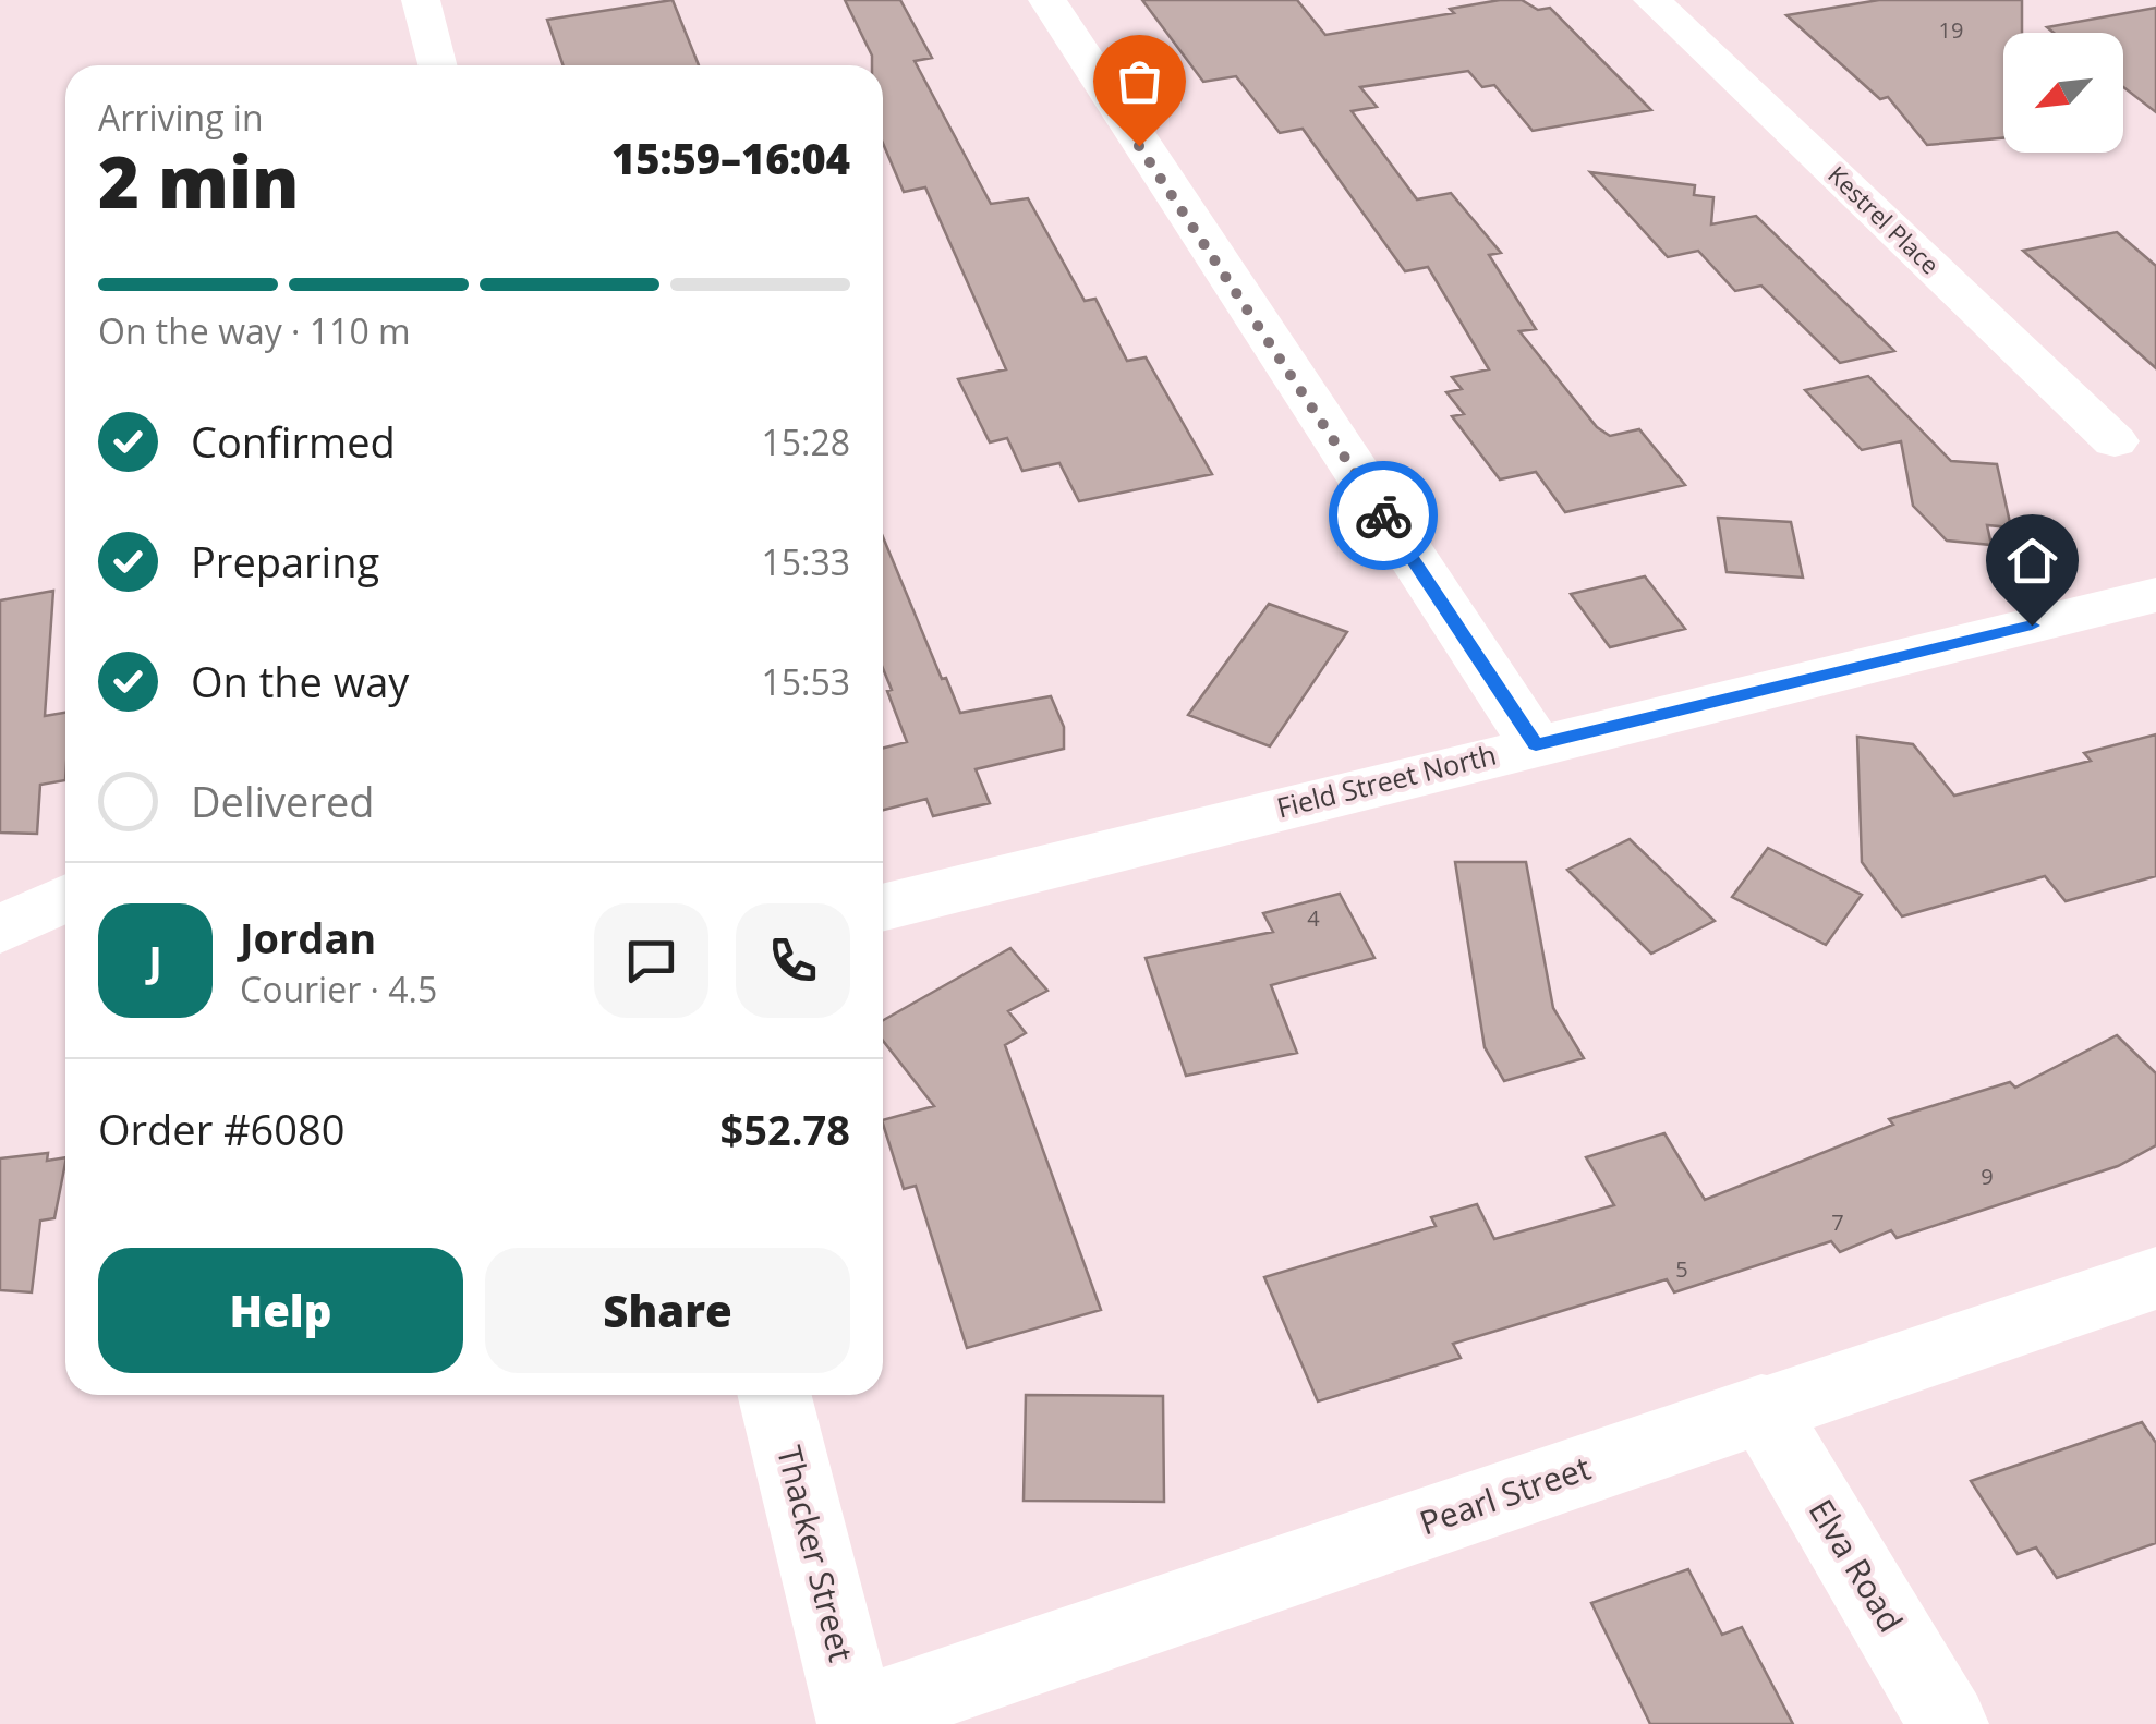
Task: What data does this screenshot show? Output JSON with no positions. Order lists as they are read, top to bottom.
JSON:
{
  "streets": {
    "street": [
      "Kestrel Place",
      "Field Street North",
      "Pearl Street",
      "Thacker Street",
      "Elva Road"
    ]
  },
  "crossings": [
    ["Pearl Street", "Thacker Street"],
    ["Pearl Street", "Elva Road"]
  ],
  "house_numbers": [
    "19",
    "4",
    "9",
    "7",
    "5"
  ],
  "north": "bottom left",
  "page": {
    "heading": ["2 min", "Arriving in", "15:59–16:04"],
    "panel": [
      "Jordan",
      "Courier · 4.5",
      "Order #6080",
      "$52.78"
    ],
    "bar": "On the way · 110 m",
    "list": [
      ["Confirmed", "15:28"],
      ["Preparing", "15:33"],
      ["On the way", "15:53"],
      "Delivered"
    ],
    "round": "J",
    "buttons": ["Help", "Share"]
  }
}
